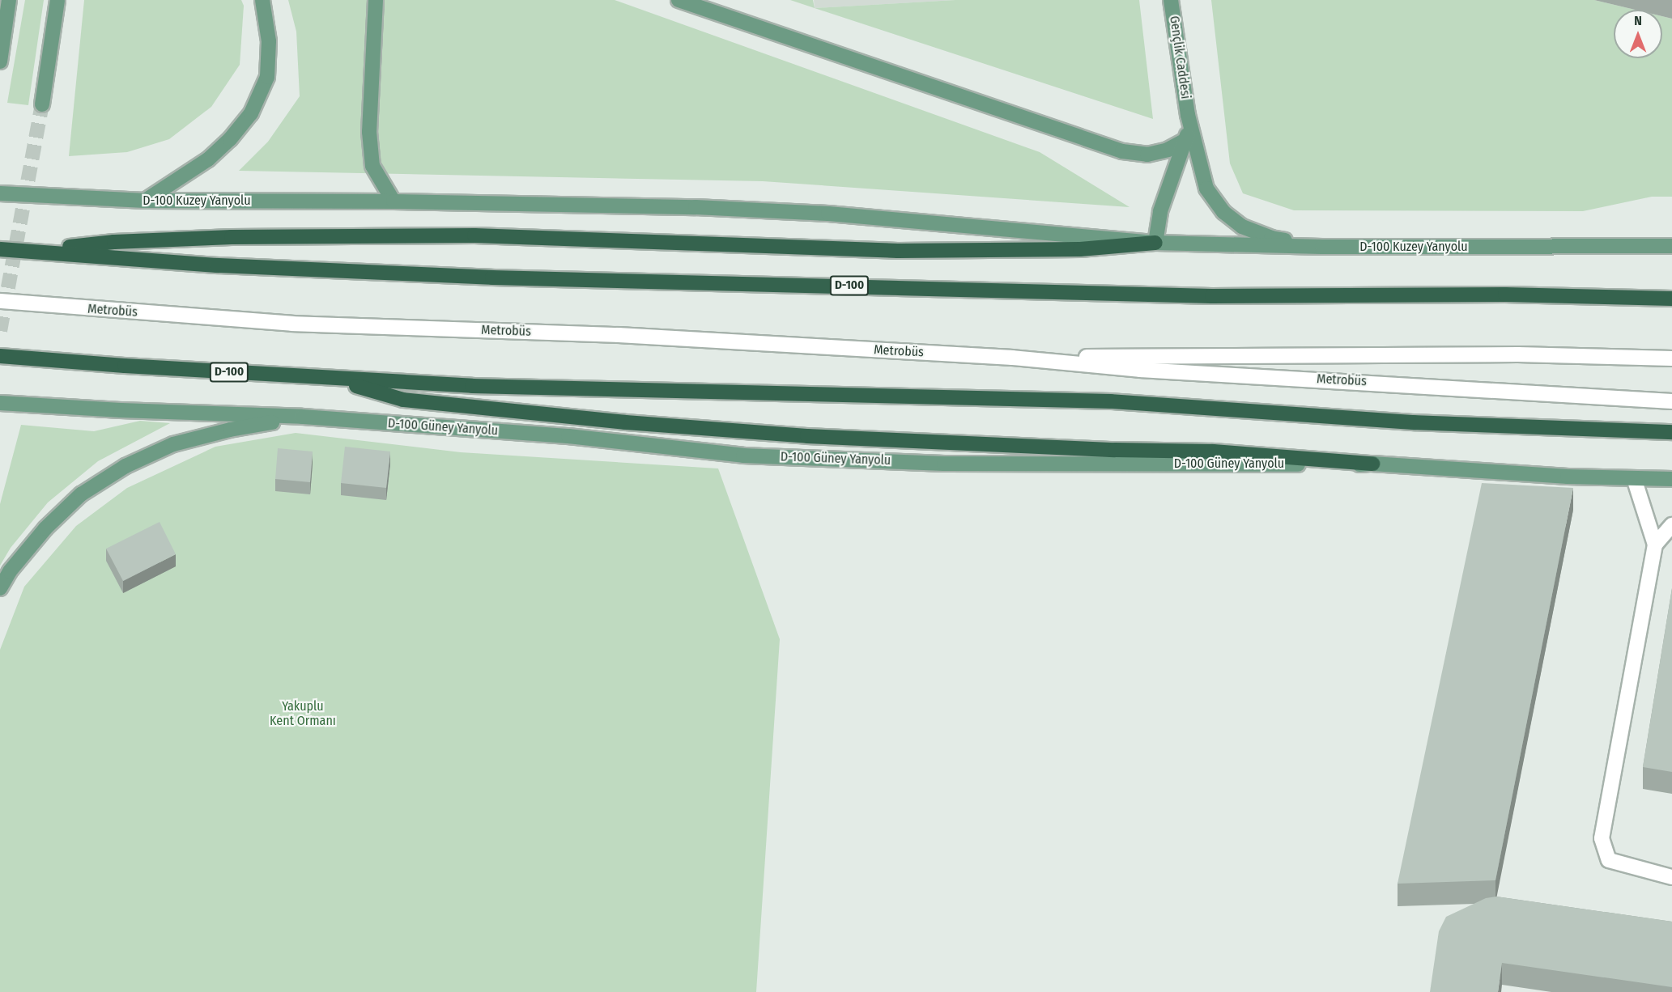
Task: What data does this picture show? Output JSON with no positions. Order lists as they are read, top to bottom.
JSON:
{
  "streets": {
    "highway": ["D-100"],
    "main road": ["Gençlik Caddesi", "D-100 Kuzey Yanyolu", "D-100 Güney Yanyolu"],
    "lane": ["Metrobüs"]
  },
  "parks": ["Yakuplu Kent Ormanı"],
  "north": "top"
}
